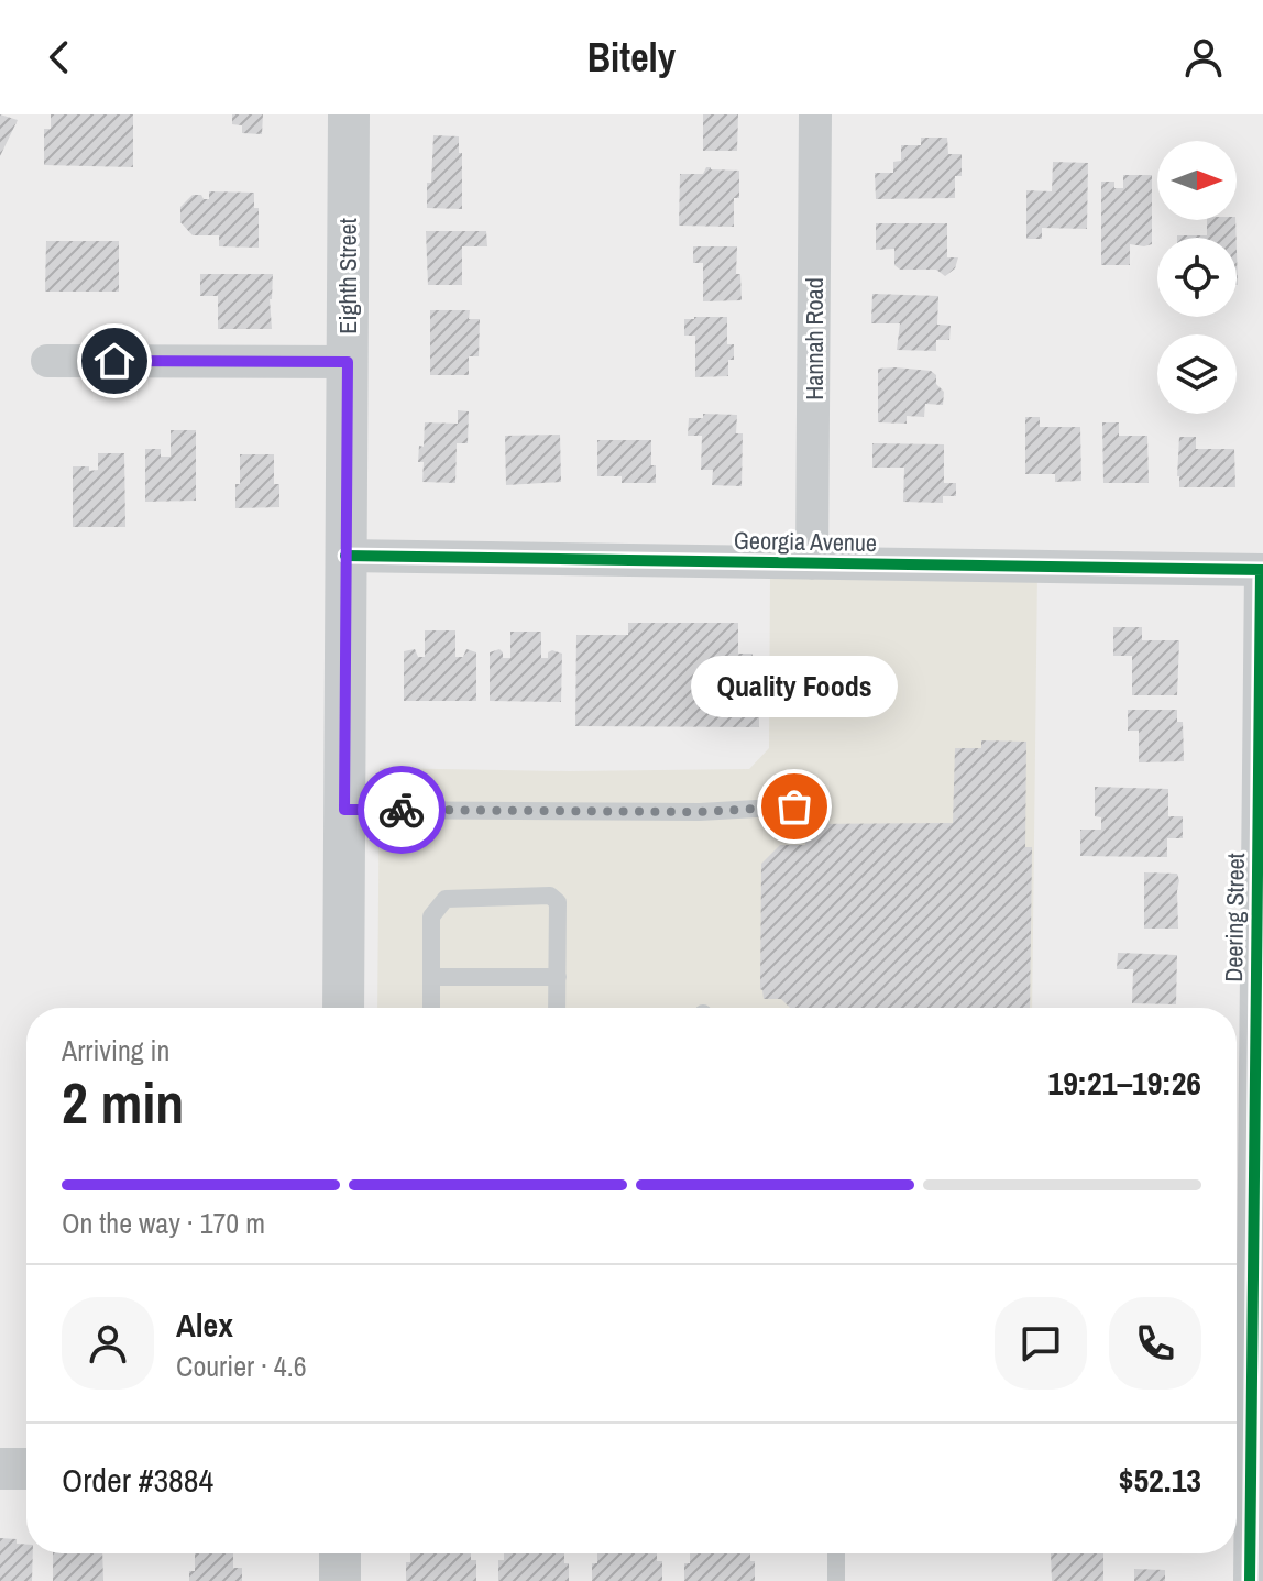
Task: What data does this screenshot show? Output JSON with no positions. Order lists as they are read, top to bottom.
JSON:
{
  "streets": {
    "street": [
      "Eighth Street",
      "Hannah Road",
      "Georgia Avenue",
      "Deering Street"
    ]
  },
  "crossings": [
    ["Eighth Street", "Georgia Avenue"],
    ["Hannah Road", "Georgia Avenue"],
    ["Georgia Avenue", "Deering Street"]
  ],
  "places": ["Quality Foods"],
  "north": "right",
  "page": {
    "header": "Bitely",
    "bubble": "Quality Foods",
    "heading": ["2 min", "Arriving in", "19:21–19:26"],
    "panel": [
      "Alex",
      "Courier · 4.6",
      "Order #3884",
      "$52.13"
    ],
    "bar": "On the way · 170 m"
  }
}
